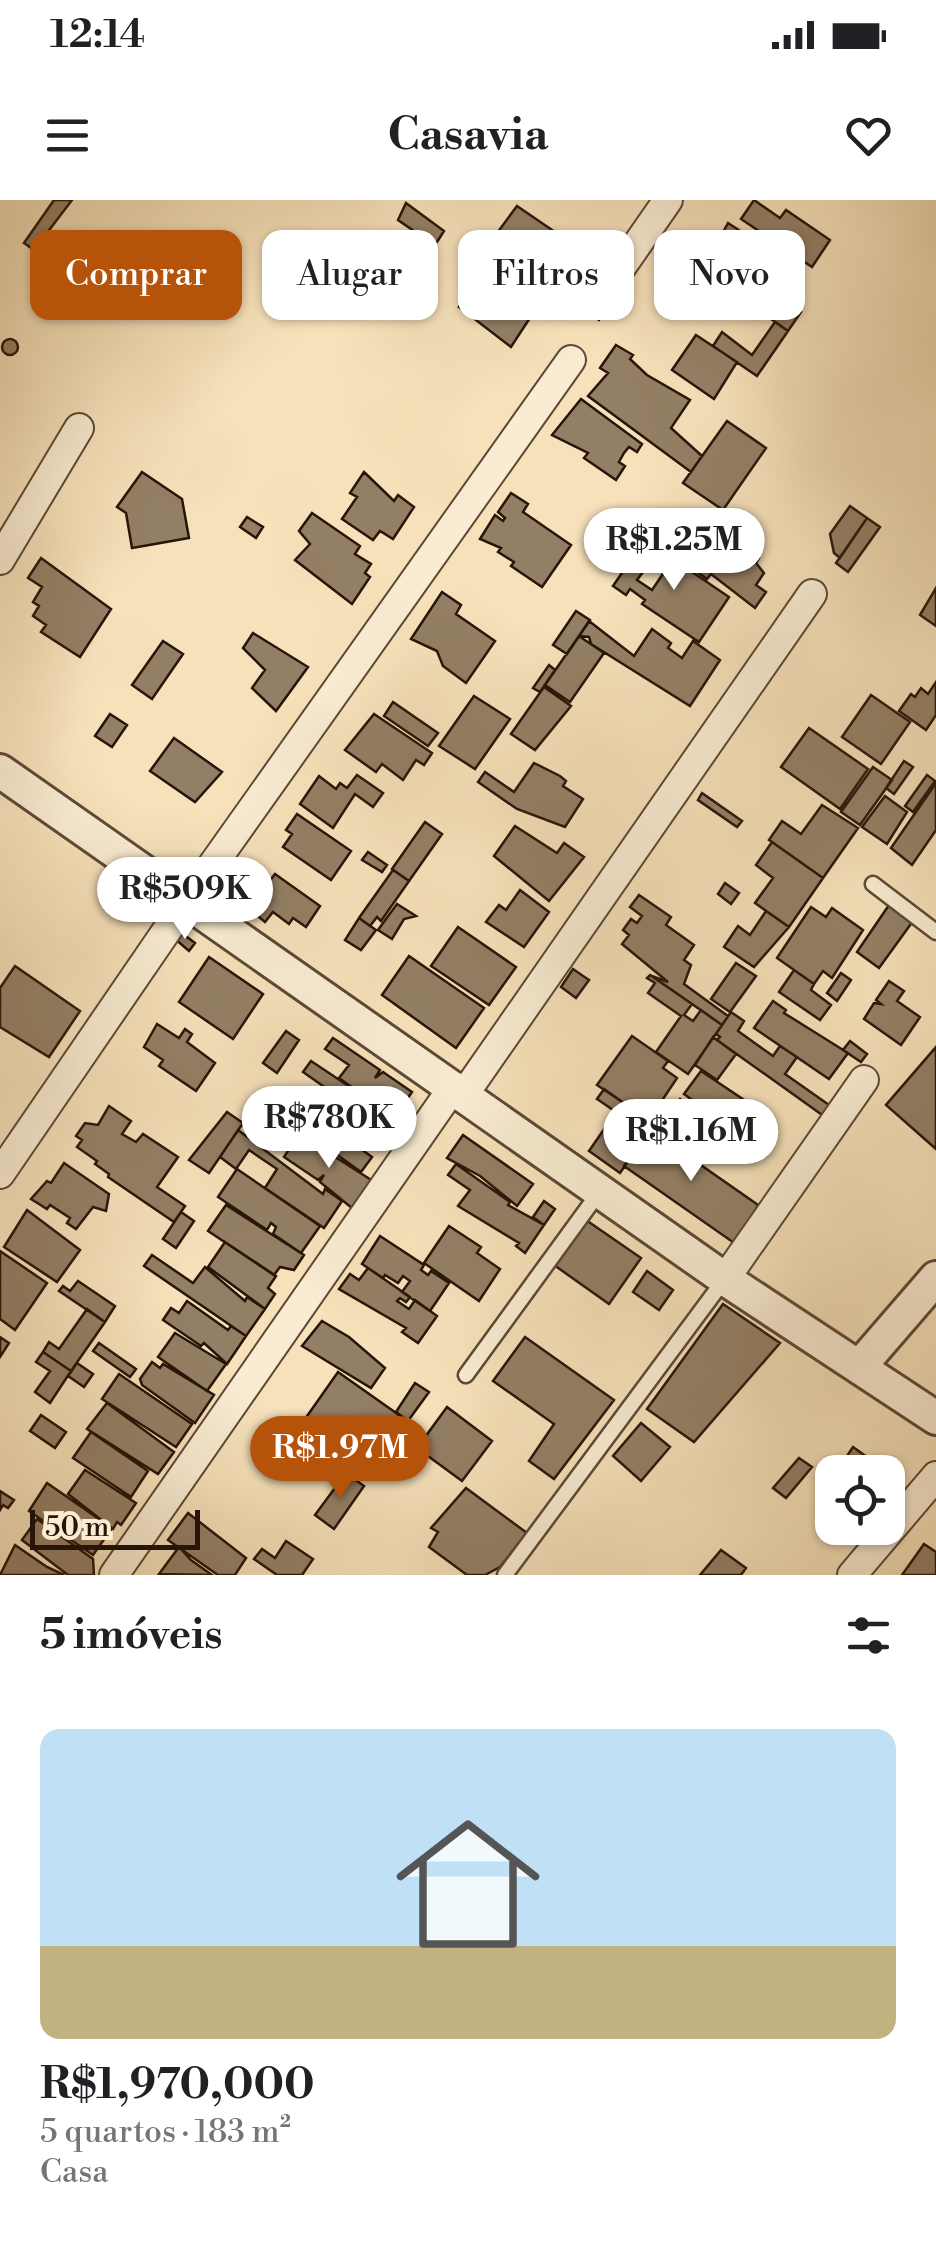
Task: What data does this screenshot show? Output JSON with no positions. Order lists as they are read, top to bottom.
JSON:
{
  "scale_bar": "50 m",
  "page": {
    "status": "12:14",
    "header": "Casavia",
    "chip": [
      "Comprar",
      "Alugar",
      "Filtros",
      "Novo"
    ],
    "price": [
      "R$1.25M",
      "R$509K",
      "R$780K",
      "R$1.16M",
      "R$1.97M"
    ],
    "scale": "50 m",
    "heading": "5 imóveis",
    "list": [
      {
        "name": "R$1,970,000",
        "note": "5 quartos · 183 m² · Casa"
      }
    ]
  }
}
